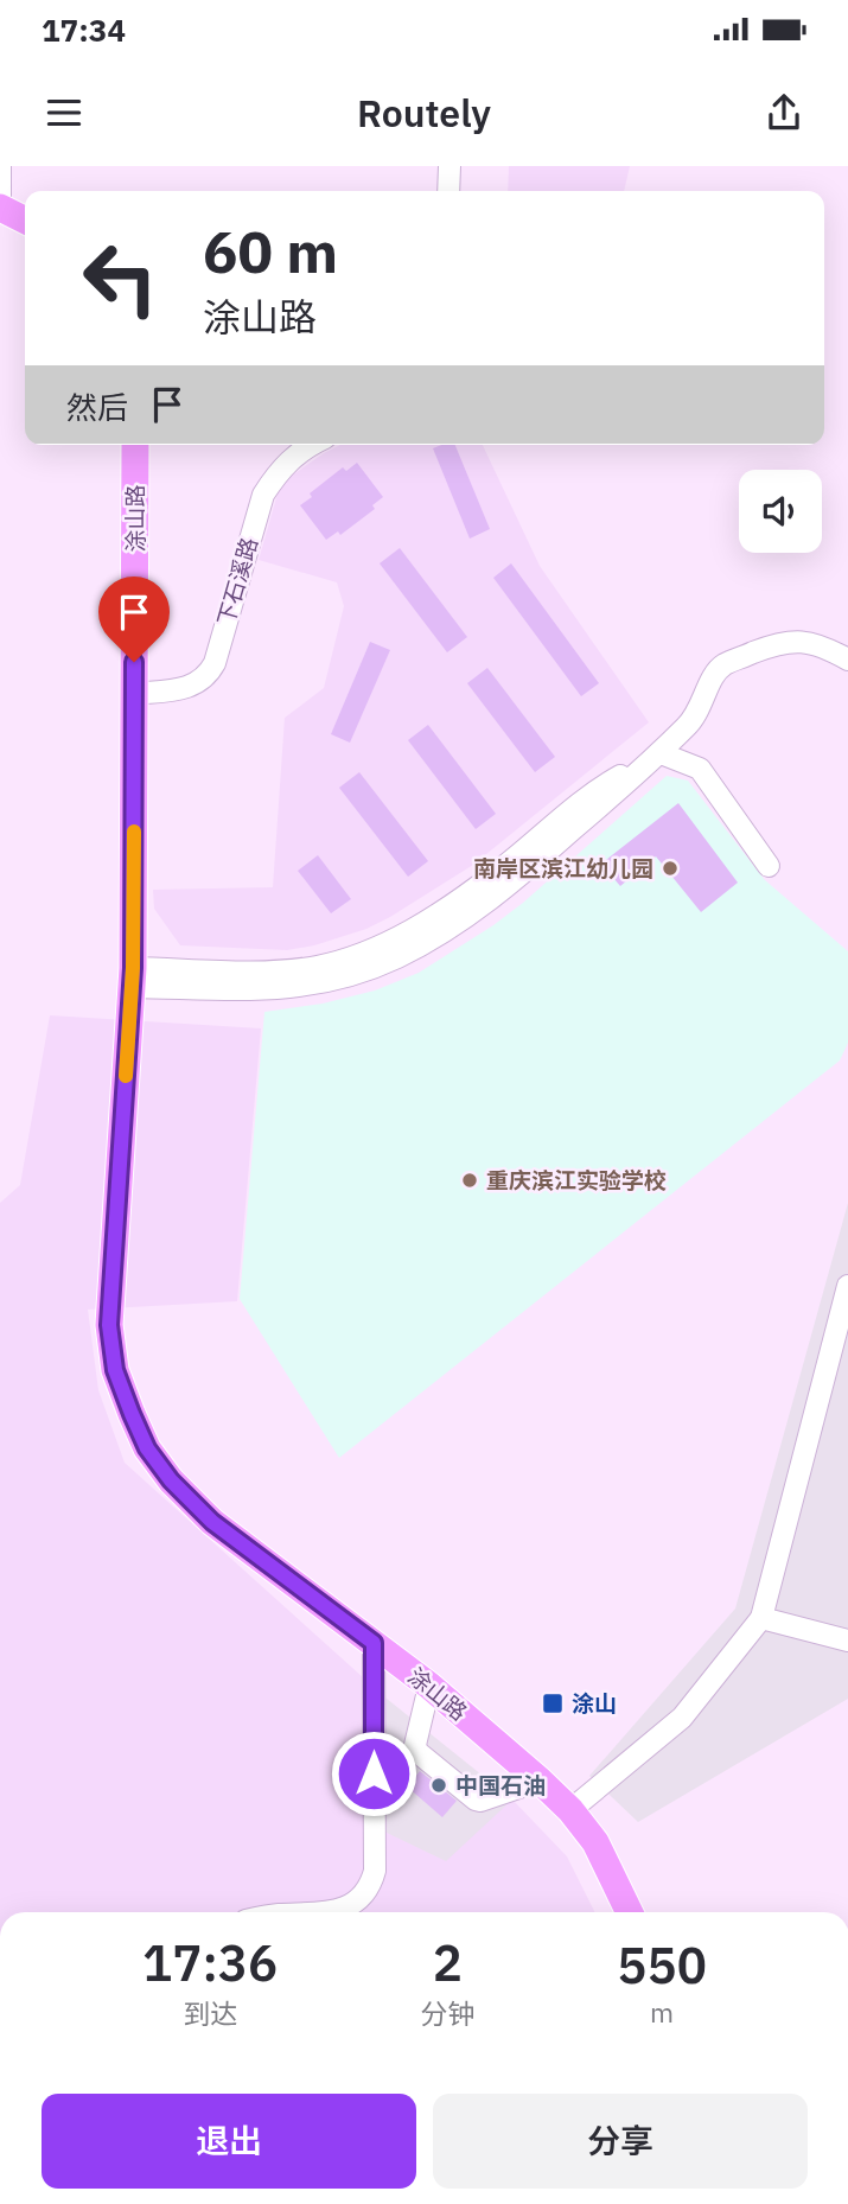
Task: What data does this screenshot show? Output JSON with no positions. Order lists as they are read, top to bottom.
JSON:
{
  "streets": {
    "main road": ["涂山路"],
    "street": ["下石溪路"]
  },
  "crossings": [
    ["涂山路", "下石溪路"]
  ],
  "places": {
    "other": ["南岸区滨江幼儿园", "重庆滨江实验学校", "中国石油"],
    "transit": ["涂山"]
  },
  "page": {
    "status": "17:34",
    "header": "Routely",
    "turn": ["60 m", "涂山路"],
    "then": "然后",
    "eta": [
      "17:36",
      "到达",
      "2",
      "分钟",
      "550",
      "m"
    ],
    "buttons": ["退出", "分享"]
  }
}
